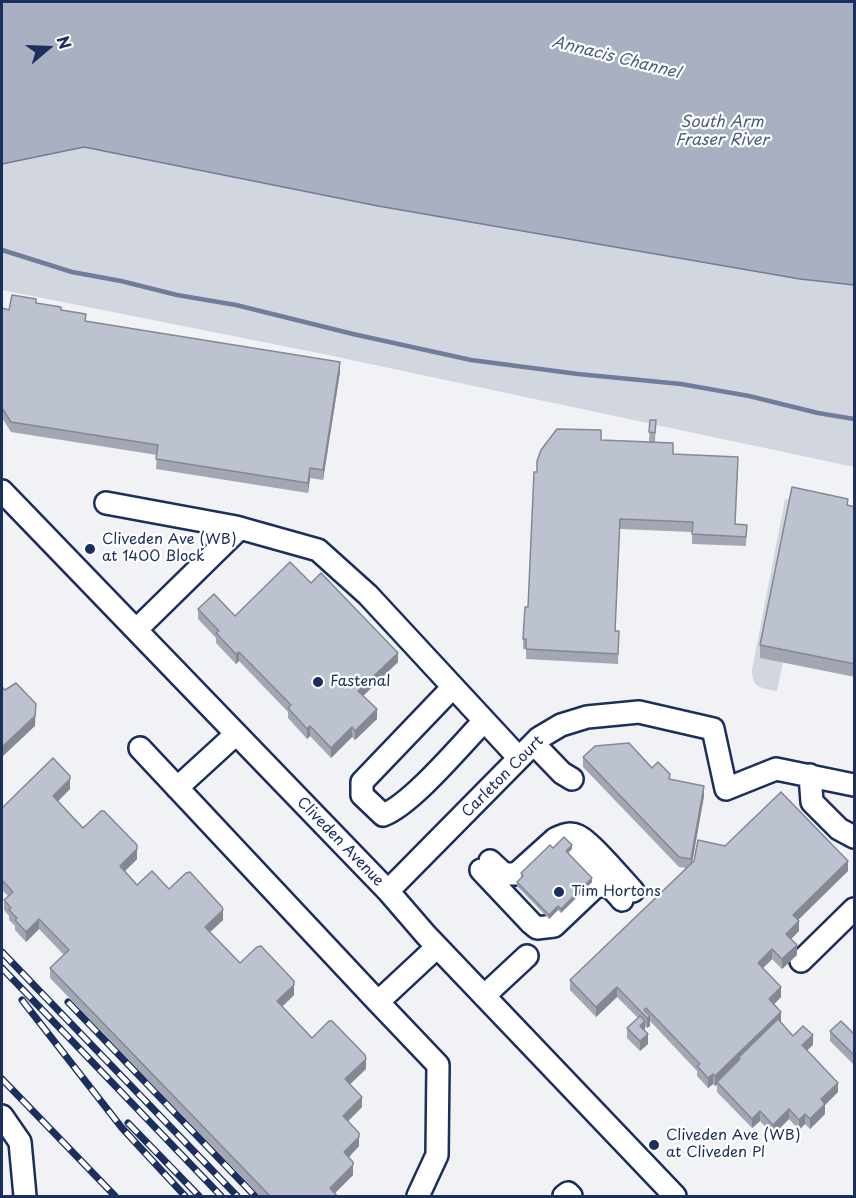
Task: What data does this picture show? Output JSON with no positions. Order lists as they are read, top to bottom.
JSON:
{
  "streets": {
    "street": ["Carleton Court", "Cliveden Avenue"]
  },
  "crossings": [
    ["Carleton Court", "Cliveden Avenue"]
  ],
  "water": ["Annacis Channel", "South Arm Fraser River"],
  "places": [
    "Cliveden Ave (WB) at 1400 Block",
    "Fastenal",
    "Tim Hortons",
    "Cliveden Ave (WB) at Cliveden Pl"
  ],
  "north": "right"
}
